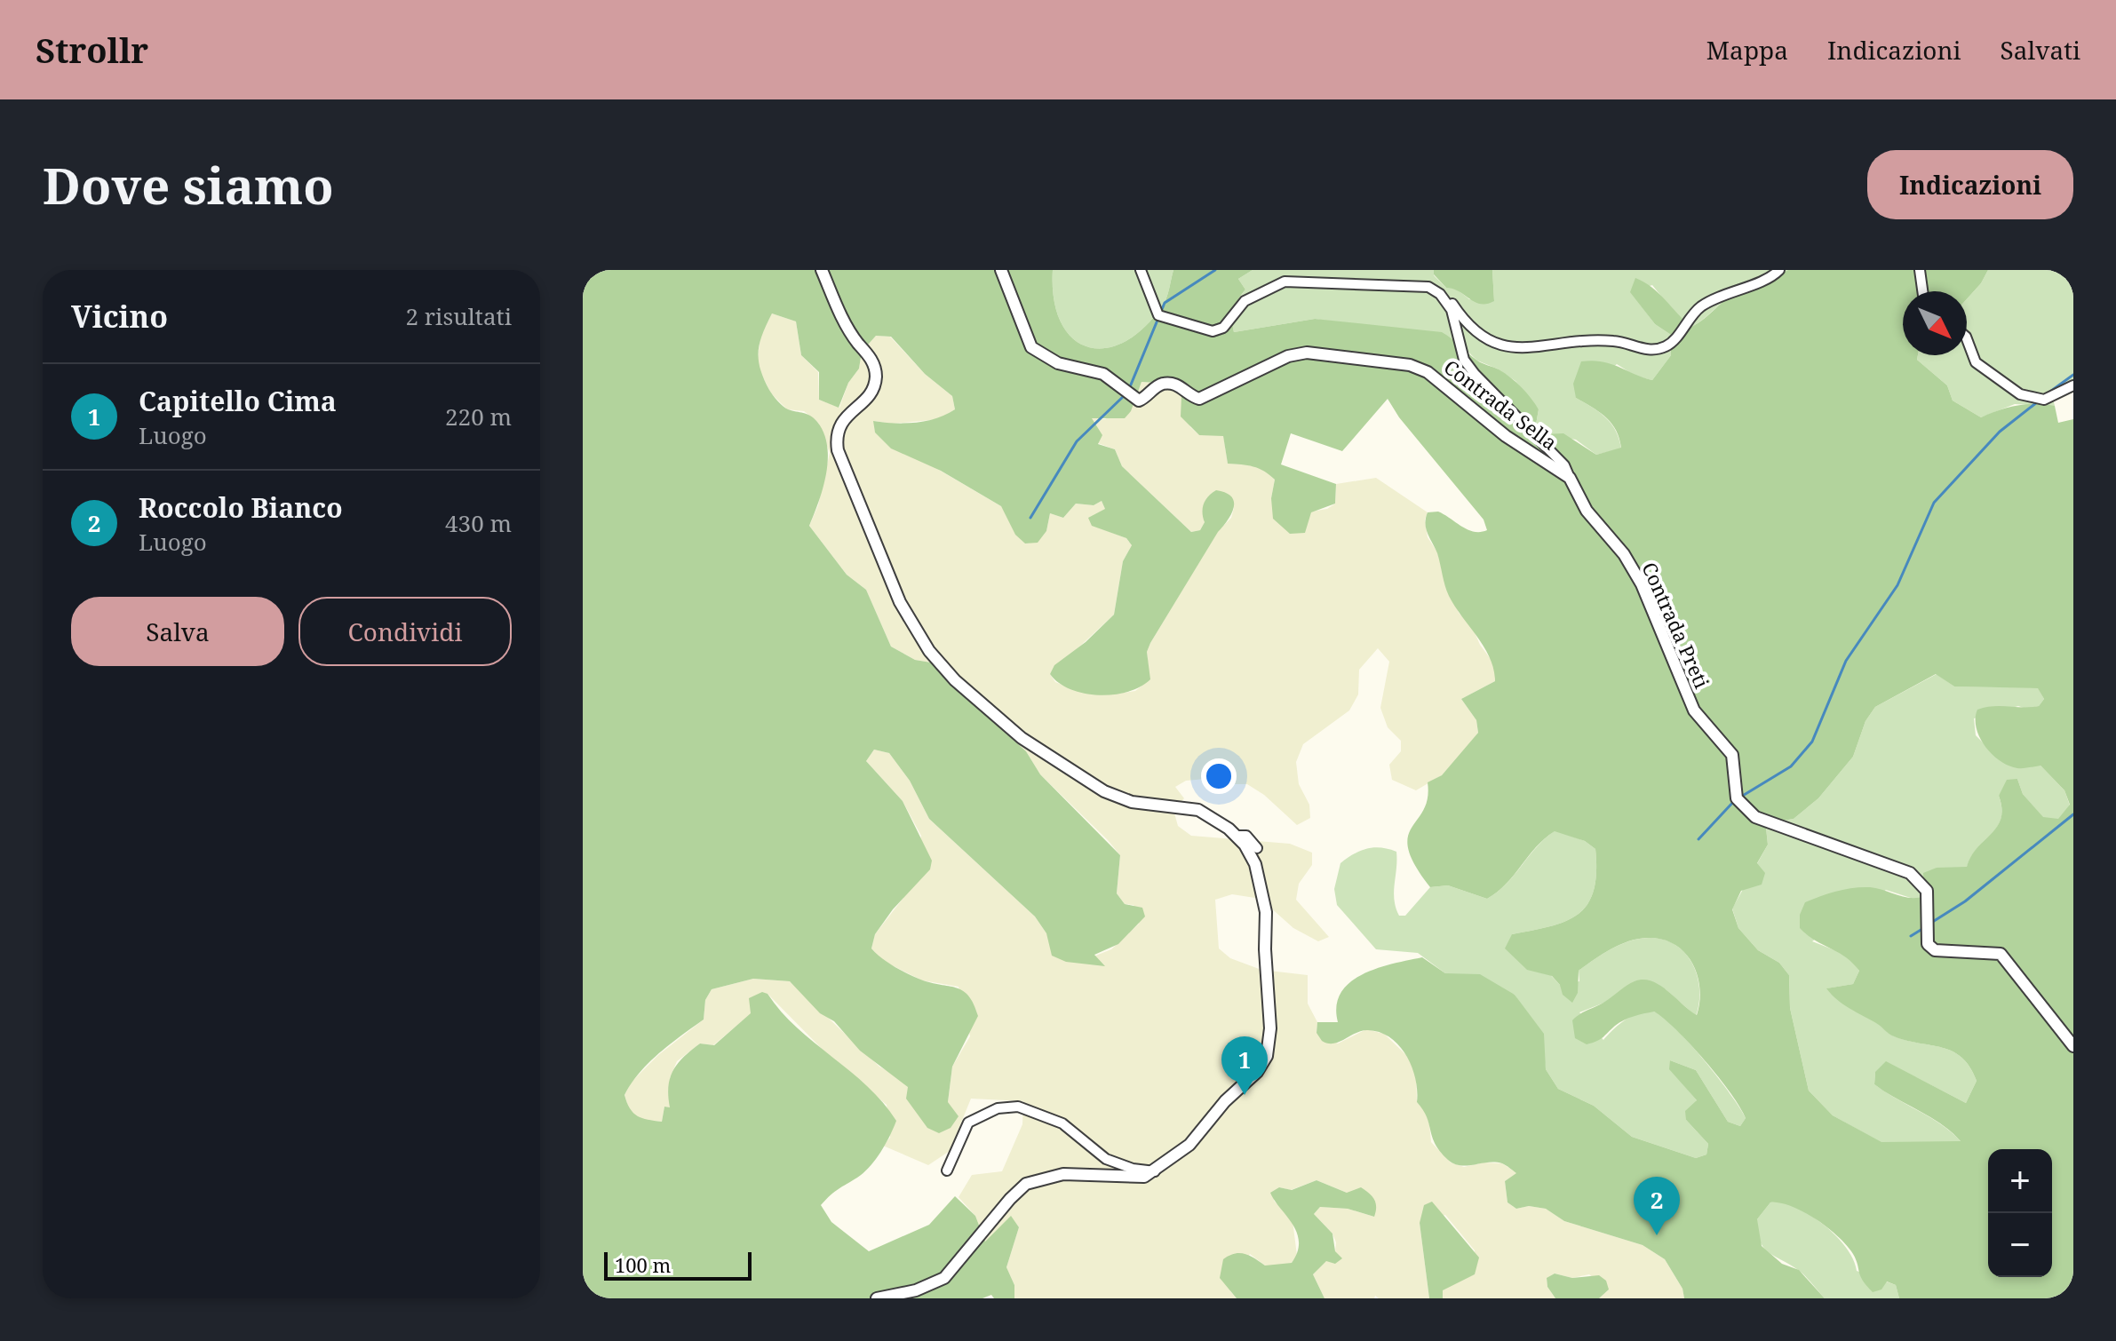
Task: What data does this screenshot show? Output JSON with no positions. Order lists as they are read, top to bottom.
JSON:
{
  "streets": {
    "street": ["Contrada Sella", "Contrada Preti"]
  },
  "crossings": [
    ["Contrada Sella", "Contrada Preti"]
  ],
  "scale_bar": "100 m",
  "north": "bottom right",
  "page": {
    "header": "Strollr",
    "nav": ["Mappa", "Indicazioni", "Salvati"],
    "buttons": [
      "Indicazioni",
      ["Salva", "Condividi"]
    ],
    "title": "Dove siamo",
    "heading": ["Vicino", "2 risultati"],
    "list": [
      {
        "mark": "1",
        "name": "Capitello Cima",
        "note": "Luogo",
        "value": "220 m"
      },
      {
        "mark": "2",
        "name": "Roccolo Bianco",
        "note": "Luogo",
        "value": "430 m"
      }
    ],
    "pins": ["1", "2"],
    "map_buttons": ["+", "−"],
    "scale": "100 m"
  }
}
